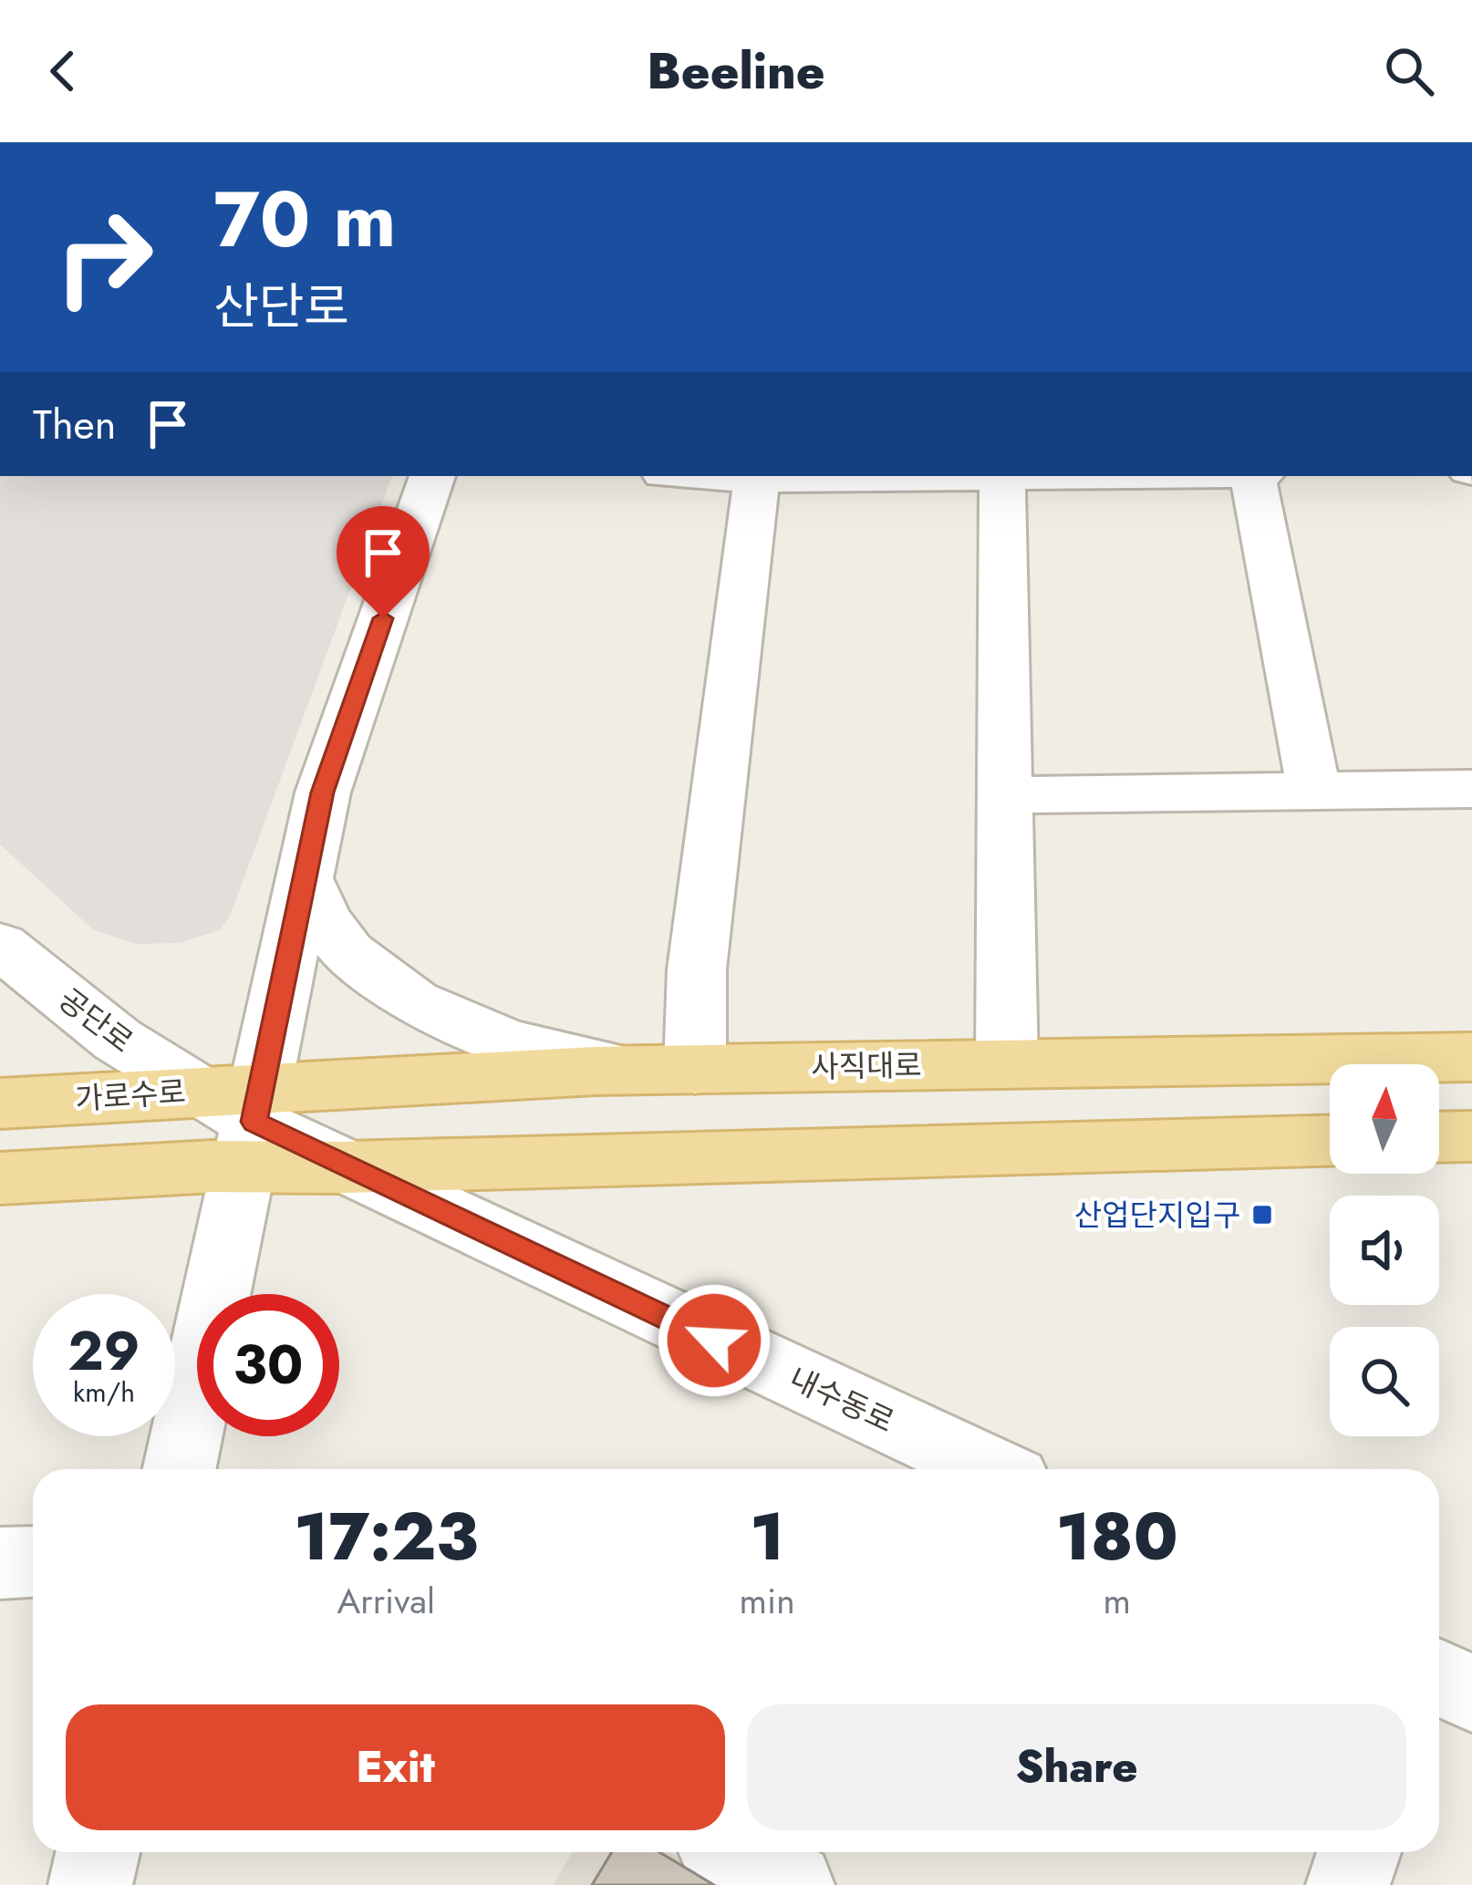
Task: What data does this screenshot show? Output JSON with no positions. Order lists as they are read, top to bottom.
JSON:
{
  "streets": {
    "main road": ["사직대로", "가로수로"],
    "street": ["공단로", "내수동로"]
  },
  "crossings": [
    ["공단로", "사직대로"],
    ["공단로", "가로수로"]
  ],
  "places": {
    "transit": ["산업단지입구"]
  },
  "north": "top",
  "page": {
    "header": "Beeline",
    "turn": ["70 m", "산단로"],
    "then": "Then",
    "speed": "29 km/h",
    "limit": "30",
    "eta": [
      "17:23",
      "Arrival",
      "1",
      "min",
      "180",
      "m"
    ],
    "buttons": ["Exit", "Share"]
  }
}
